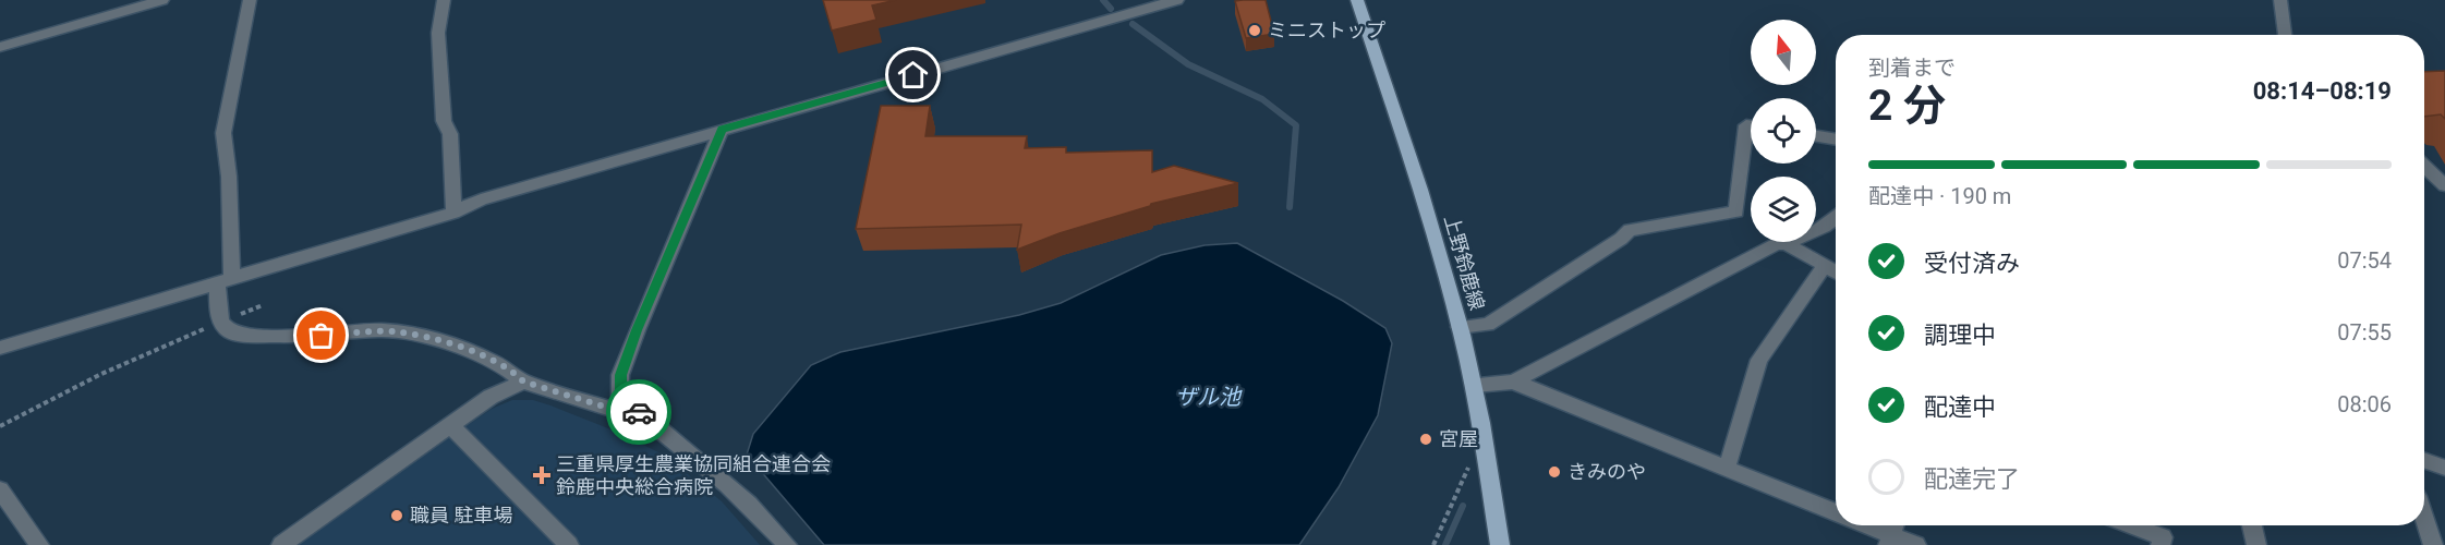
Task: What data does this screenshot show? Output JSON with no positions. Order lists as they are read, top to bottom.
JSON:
{
  "streets": {
    "main road": ["上野鈴鹿線"]
  },
  "water": ["ザル池"],
  "places": {
    "other": [
      "ミニストップ",
      "宮屋",
      "きみのや",
      "職員 駐車場"
    ],
    "health": ["三重県厚生農業協同組合連合会 鈴鹿中央総合病院"]
  },
  "north": "top",
  "page": {
    "heading": ["2 分", "到着まで", "08:14–08:19"],
    "bar": "配達中 · 190 m",
    "list": [
      ["受付済み", "07:54"],
      ["調理中", "07:55"],
      ["配達中", "08:06"],
      "配達完了"
    ]
  }
}
